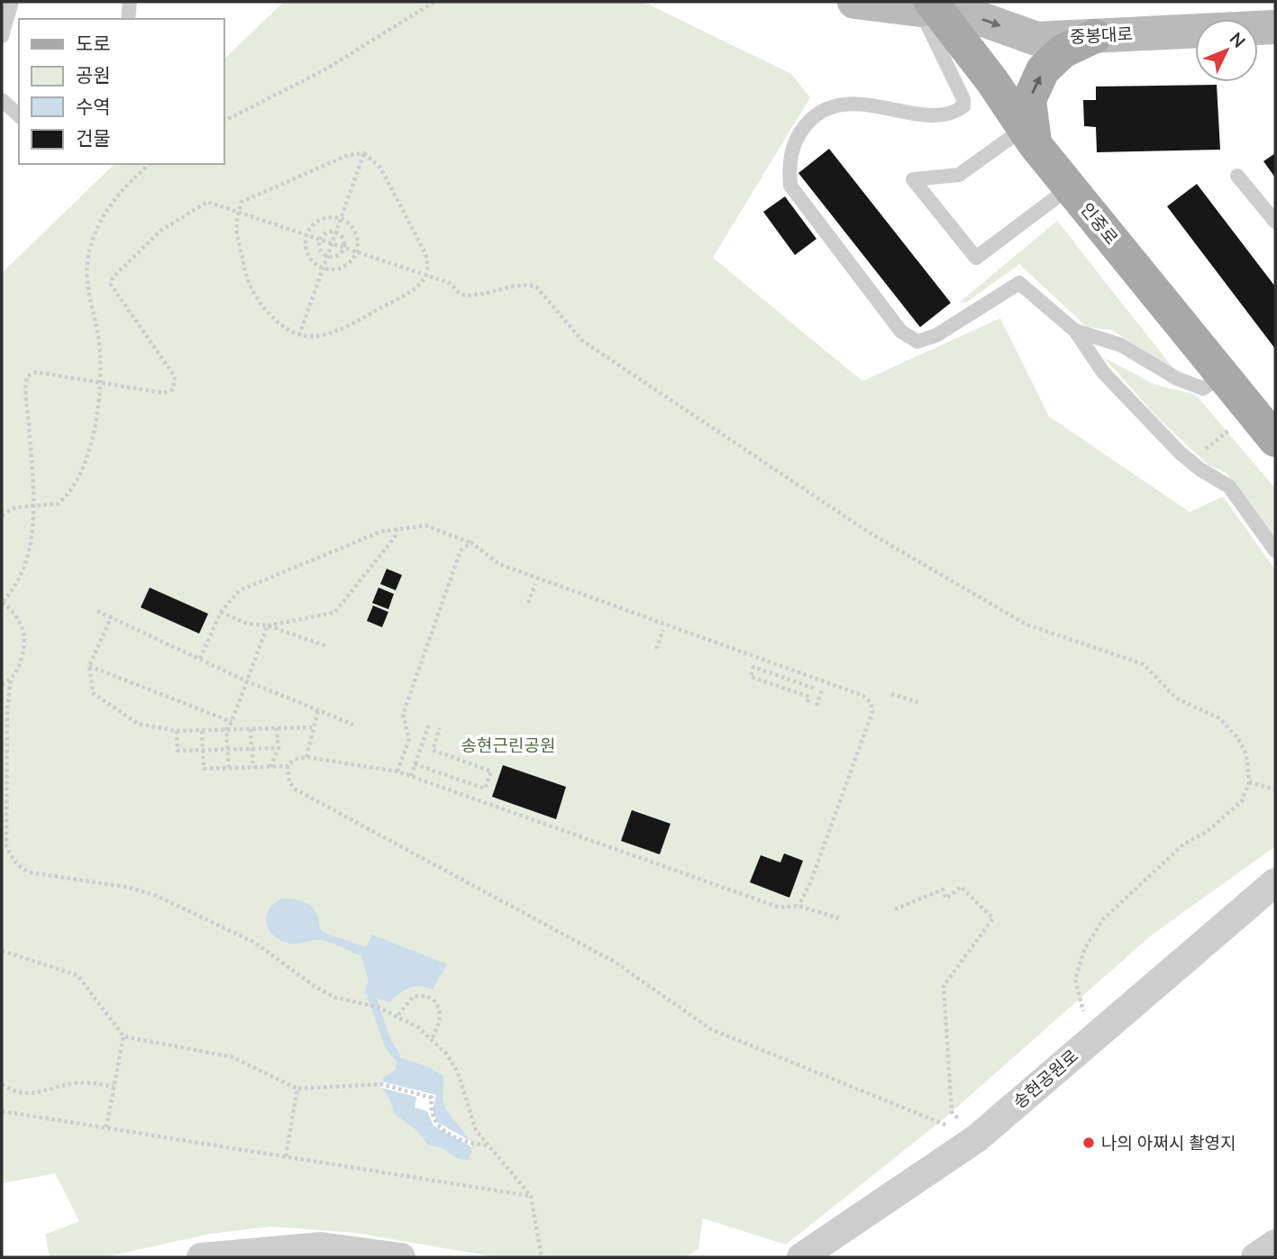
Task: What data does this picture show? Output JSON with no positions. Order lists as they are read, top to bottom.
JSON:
{
  "streets": {
    "main road": ["중봉대로", "인중로"],
    "street": ["송현공원로"]
  },
  "crossings": [
    ["중봉대로", "인중로"]
  ],
  "one_way": ["중봉대로"],
  "parks": ["송현근린공원"],
  "places": ["나의 아쩌시 촬영지"],
  "legend": [
    "도로",
    "공원",
    "수역",
    "건물"
  ],
  "north": "top right"
}
